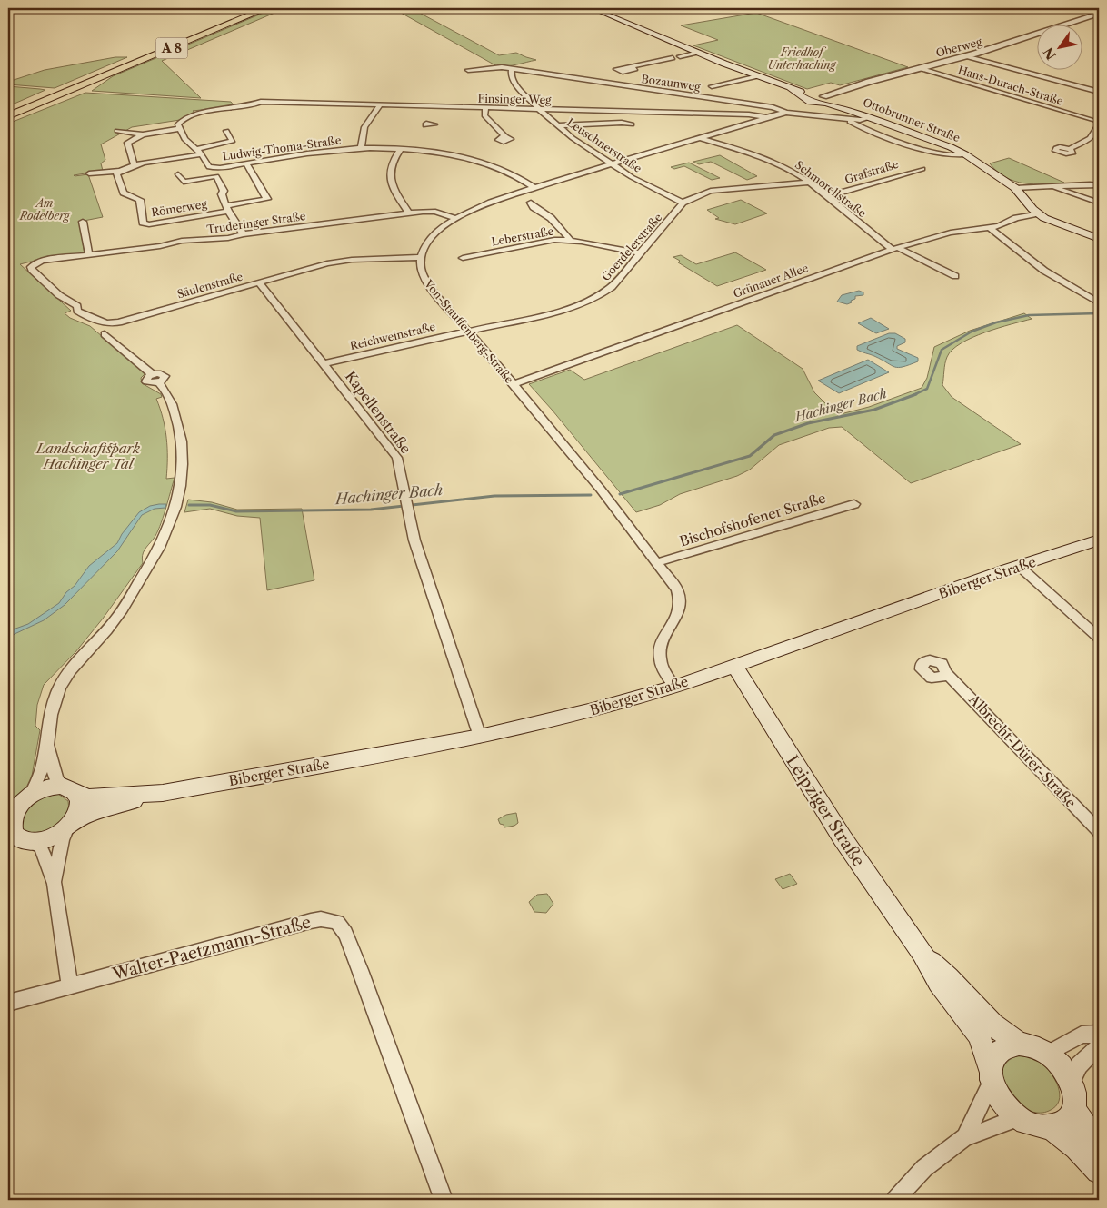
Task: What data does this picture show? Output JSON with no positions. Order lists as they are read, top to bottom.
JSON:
{
  "streets": {
    "highway": ["A 8"],
    "main road": ["Ottobrunner Straße", "Biberger Straße", "Leipziger Straße"],
    "street": [
      "Oberweg",
      "Bozaunweg",
      "Hans-Durach-Straße",
      "Finsinger Weg",
      "Leuschnerstraße",
      "Ludwig-Thoma-Straße",
      "Grafstraße",
      "Schmorellstraße",
      "Römerweg",
      "Truderinger Straße",
      "Leberstraße",
      "Goerdelerstraße",
      "Grünauer Allee",
      "Säulenstraße",
      "Von-Stauffenberg-Straße",
      "Reichweinstraße",
      "Kapellenstraße",
      "Bischofshofener Straße",
      "Albrecht-Dürer-Straße",
      "Walter-Paetzmann-Straße"
    ]
  },
  "crossings": [
    ["Oberweg", "Hans-Durach-Straße"],
    ["Oberweg", "Ottobrunner Straße"],
    ["Bozaunweg", "Ottobrunner Straße"],
    ["Bozaunweg", "Leuschnerstraße"],
    ["Finsinger Weg", "Leuschnerstraße"],
    ["Finsinger Weg", "Ludwig-Thoma-Straße"],
    ["Ottobrunner Straße", "Grünauer Allee"],
    ["Leuschnerstraße", "Goerdelerstraße"],
    ["Grafstraße", "Schmorellstraße"],
    ["Schmorellstraße", "Goerdelerstraße"],
    ["Schmorellstraße", "Grünauer Allee"],
    ["Truderinger Straße", "Säulenstraße"],
    ["Leberstraße", "Goerdelerstraße"],
    ["Goerdelerstraße", "Von-Stauffenberg-Straße"],
    ["Goerdelerstraße", "Reichweinstraße"],
    ["Grünauer Allee", "Von-Stauffenberg-Straße"],
    ["Säulenstraße", "Von-Stauffenberg-Straße"],
    ["Säulenstraße", "Kapellenstraße"],
    ["Von-Stauffenberg-Straße", "Reichweinstraße"],
    ["Von-Stauffenberg-Straße", "Bischofshofener Straße"],
    ["Von-Stauffenberg-Straße", "Biberger Straße"],
    ["Reichweinstraße", "Kapellenstraße"],
    ["Kapellenstraße", "Biberger Straße"],
    ["Biberger Straße", "Leipziger Straße"]
  ],
  "water": ["Hachinger Bach"],
  "parks": ["Friedhof Unterhaching", "Am Rodelberg", "Landschaftspark Hachinger Tal"],
  "north": "bottom left"
}
